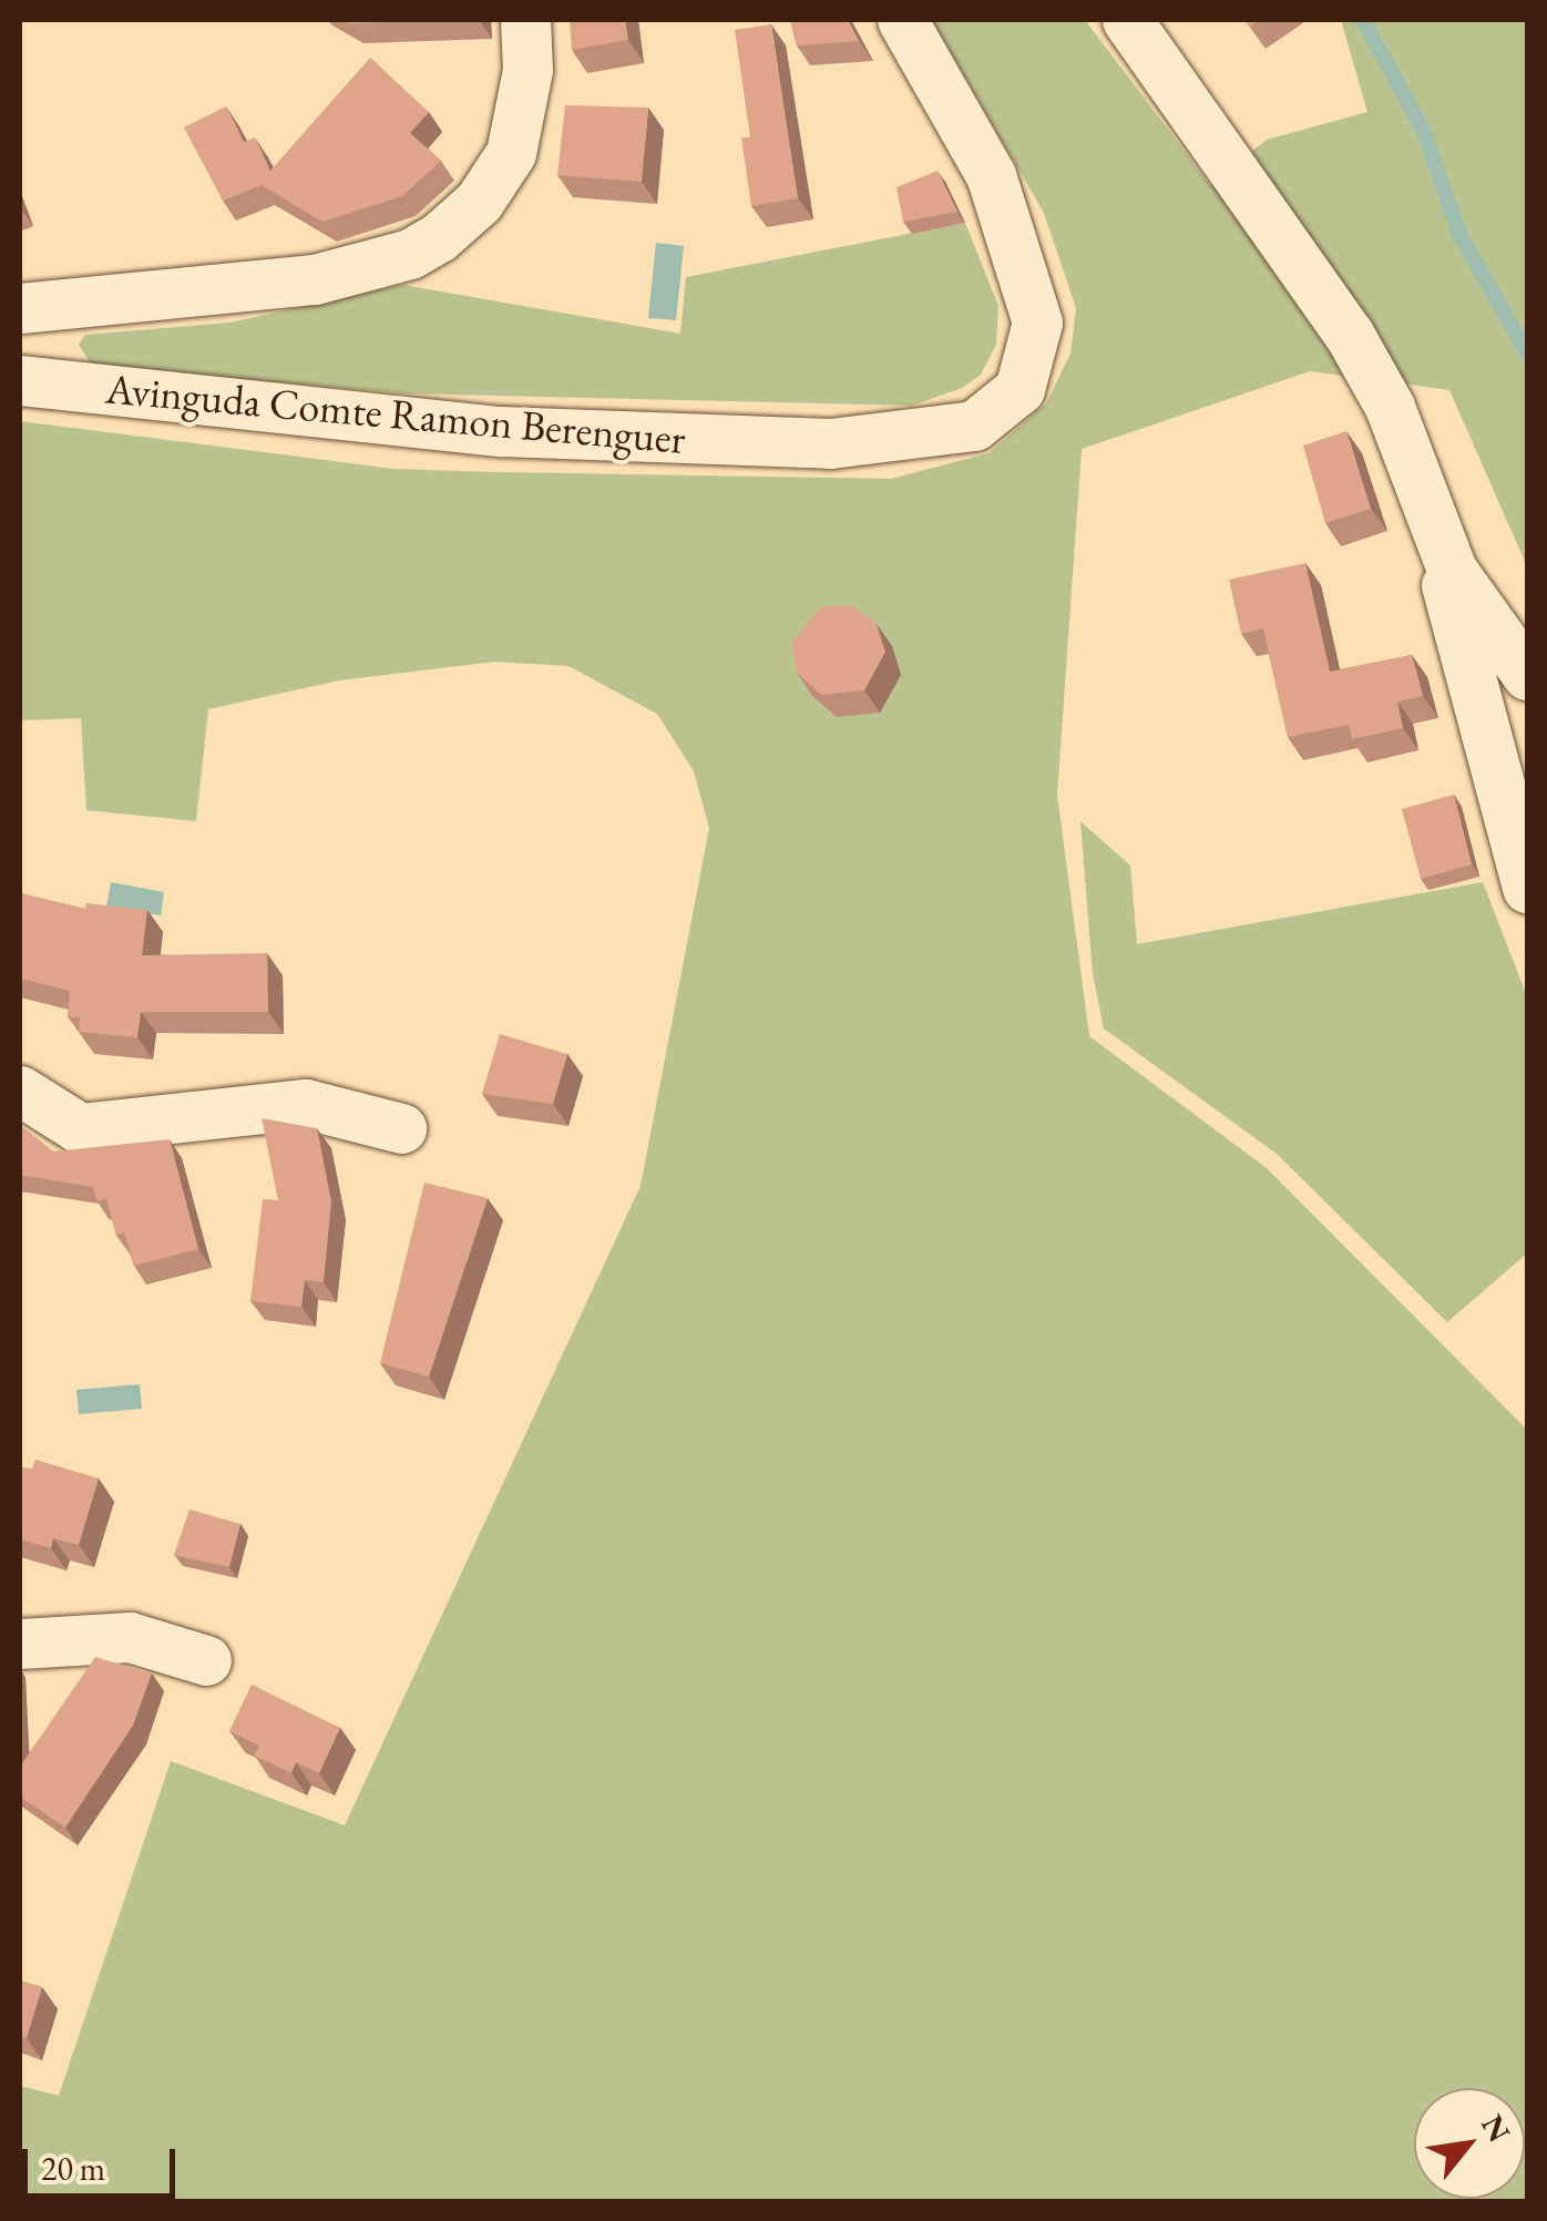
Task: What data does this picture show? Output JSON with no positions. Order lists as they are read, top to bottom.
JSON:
{
  "streets": {
    "street": ["Avinguda Comte Ramon Berenguer"]
  },
  "scale_bar": "20 m",
  "north": "top right"
}
